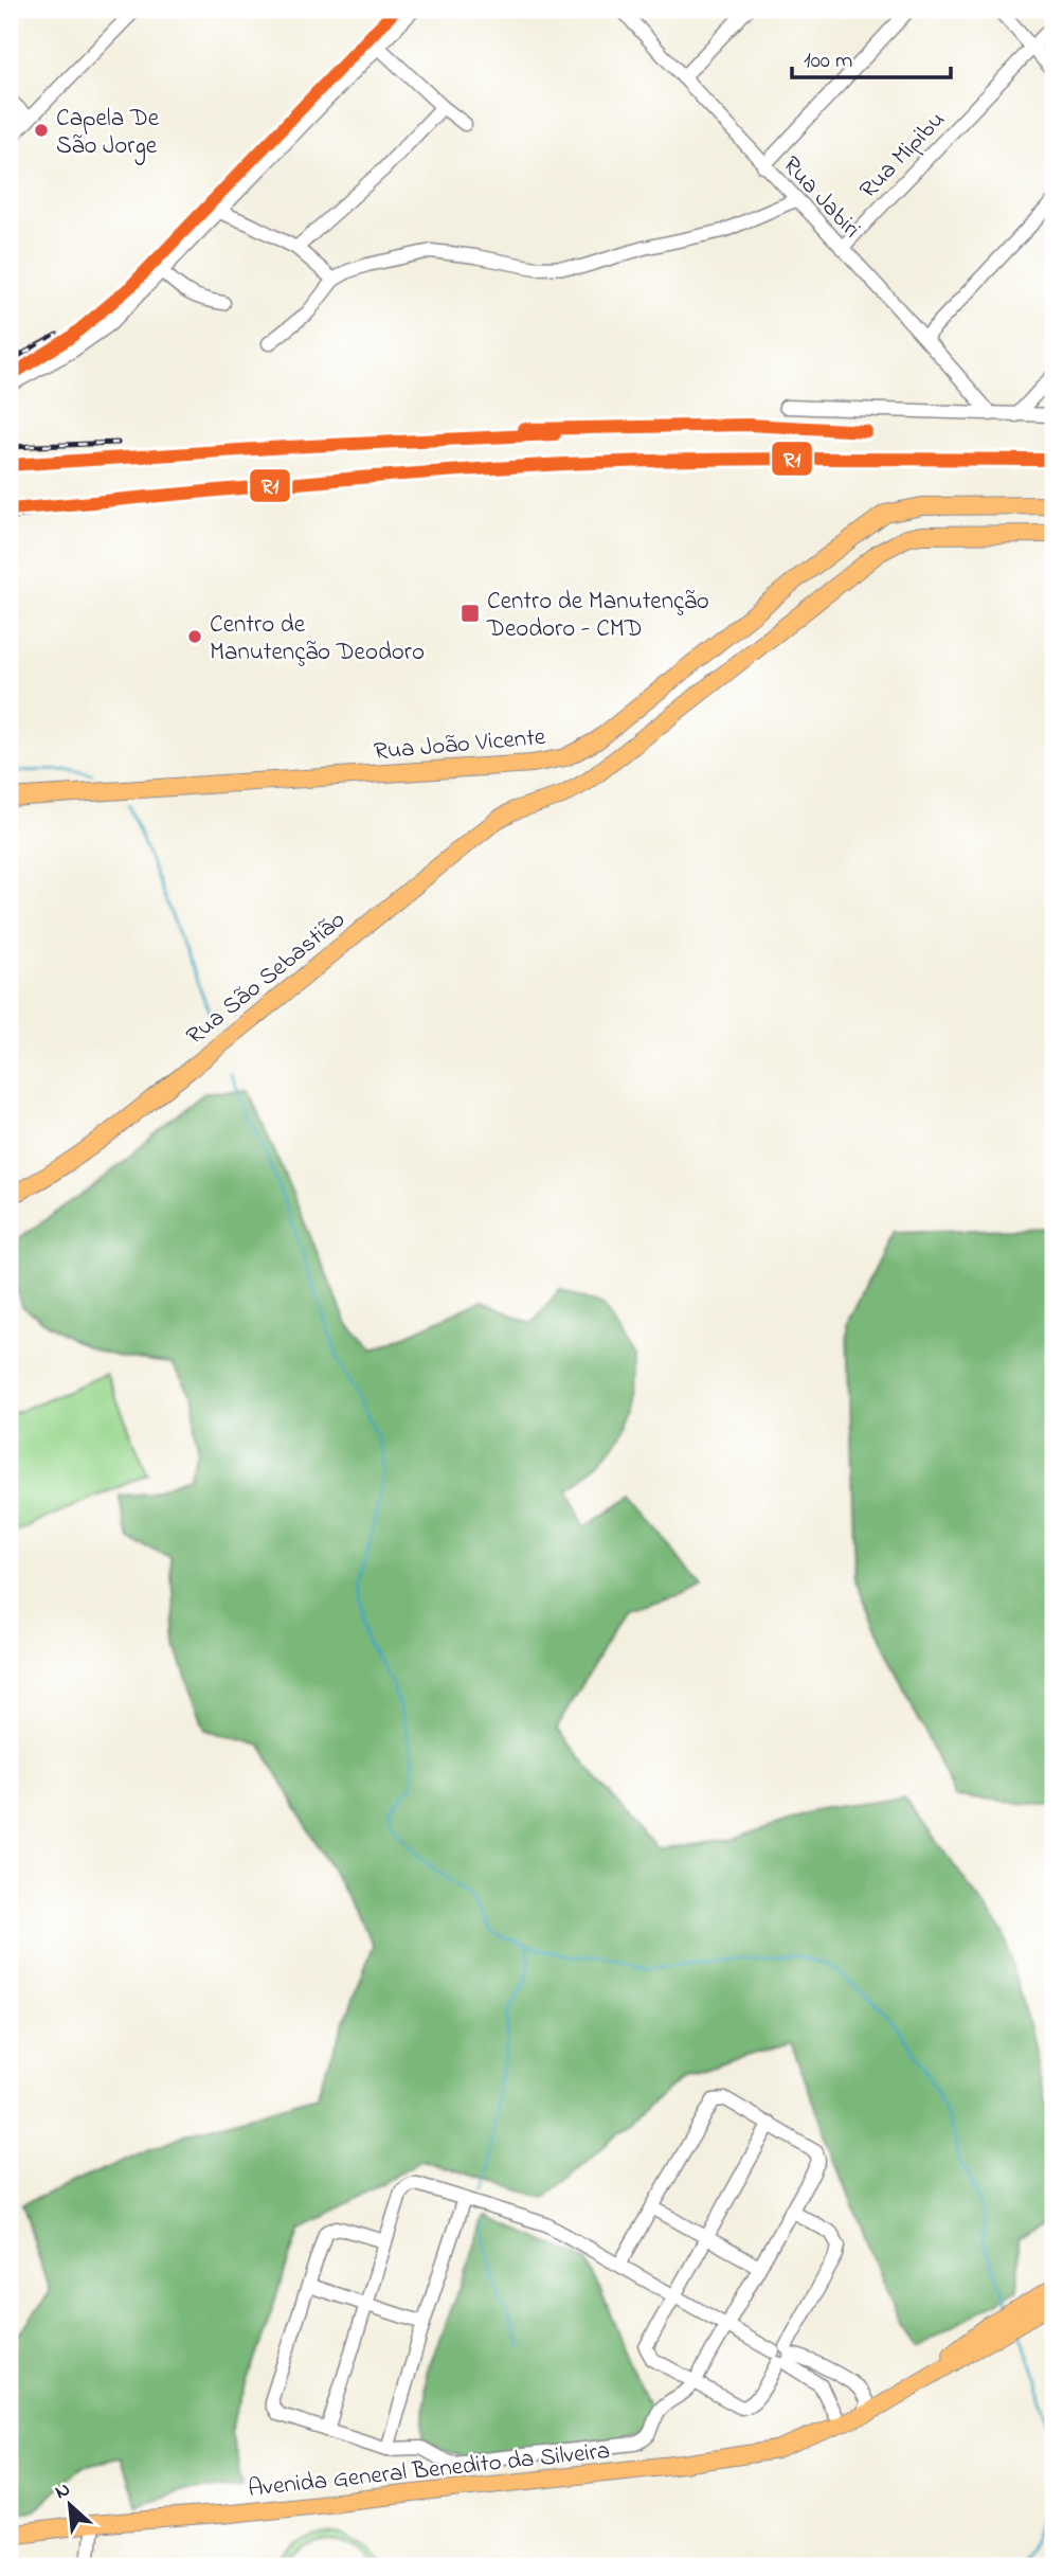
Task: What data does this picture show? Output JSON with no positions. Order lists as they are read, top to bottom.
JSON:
{
  "streets": {
    "main road": ["Rua João Vicente", "Rua São Sebastião", "Avenida General Benedito da Silveira"],
    "street": ["Rua Mipibu", "Rua Jabiri"]
  },
  "crossings": [
    ["Rua Mipibu", "Rua Jabiri"]
  ],
  "places": {
    "other": ["Capela De São Jorge", "Centro de Manutenção Deodoro"],
    "transit": ["Centro de Manutenção Deodoro - CMD"]
  },
  "lines": ["transit line R1"],
  "scale_bar": "100 m",
  "north": "top left"
}
